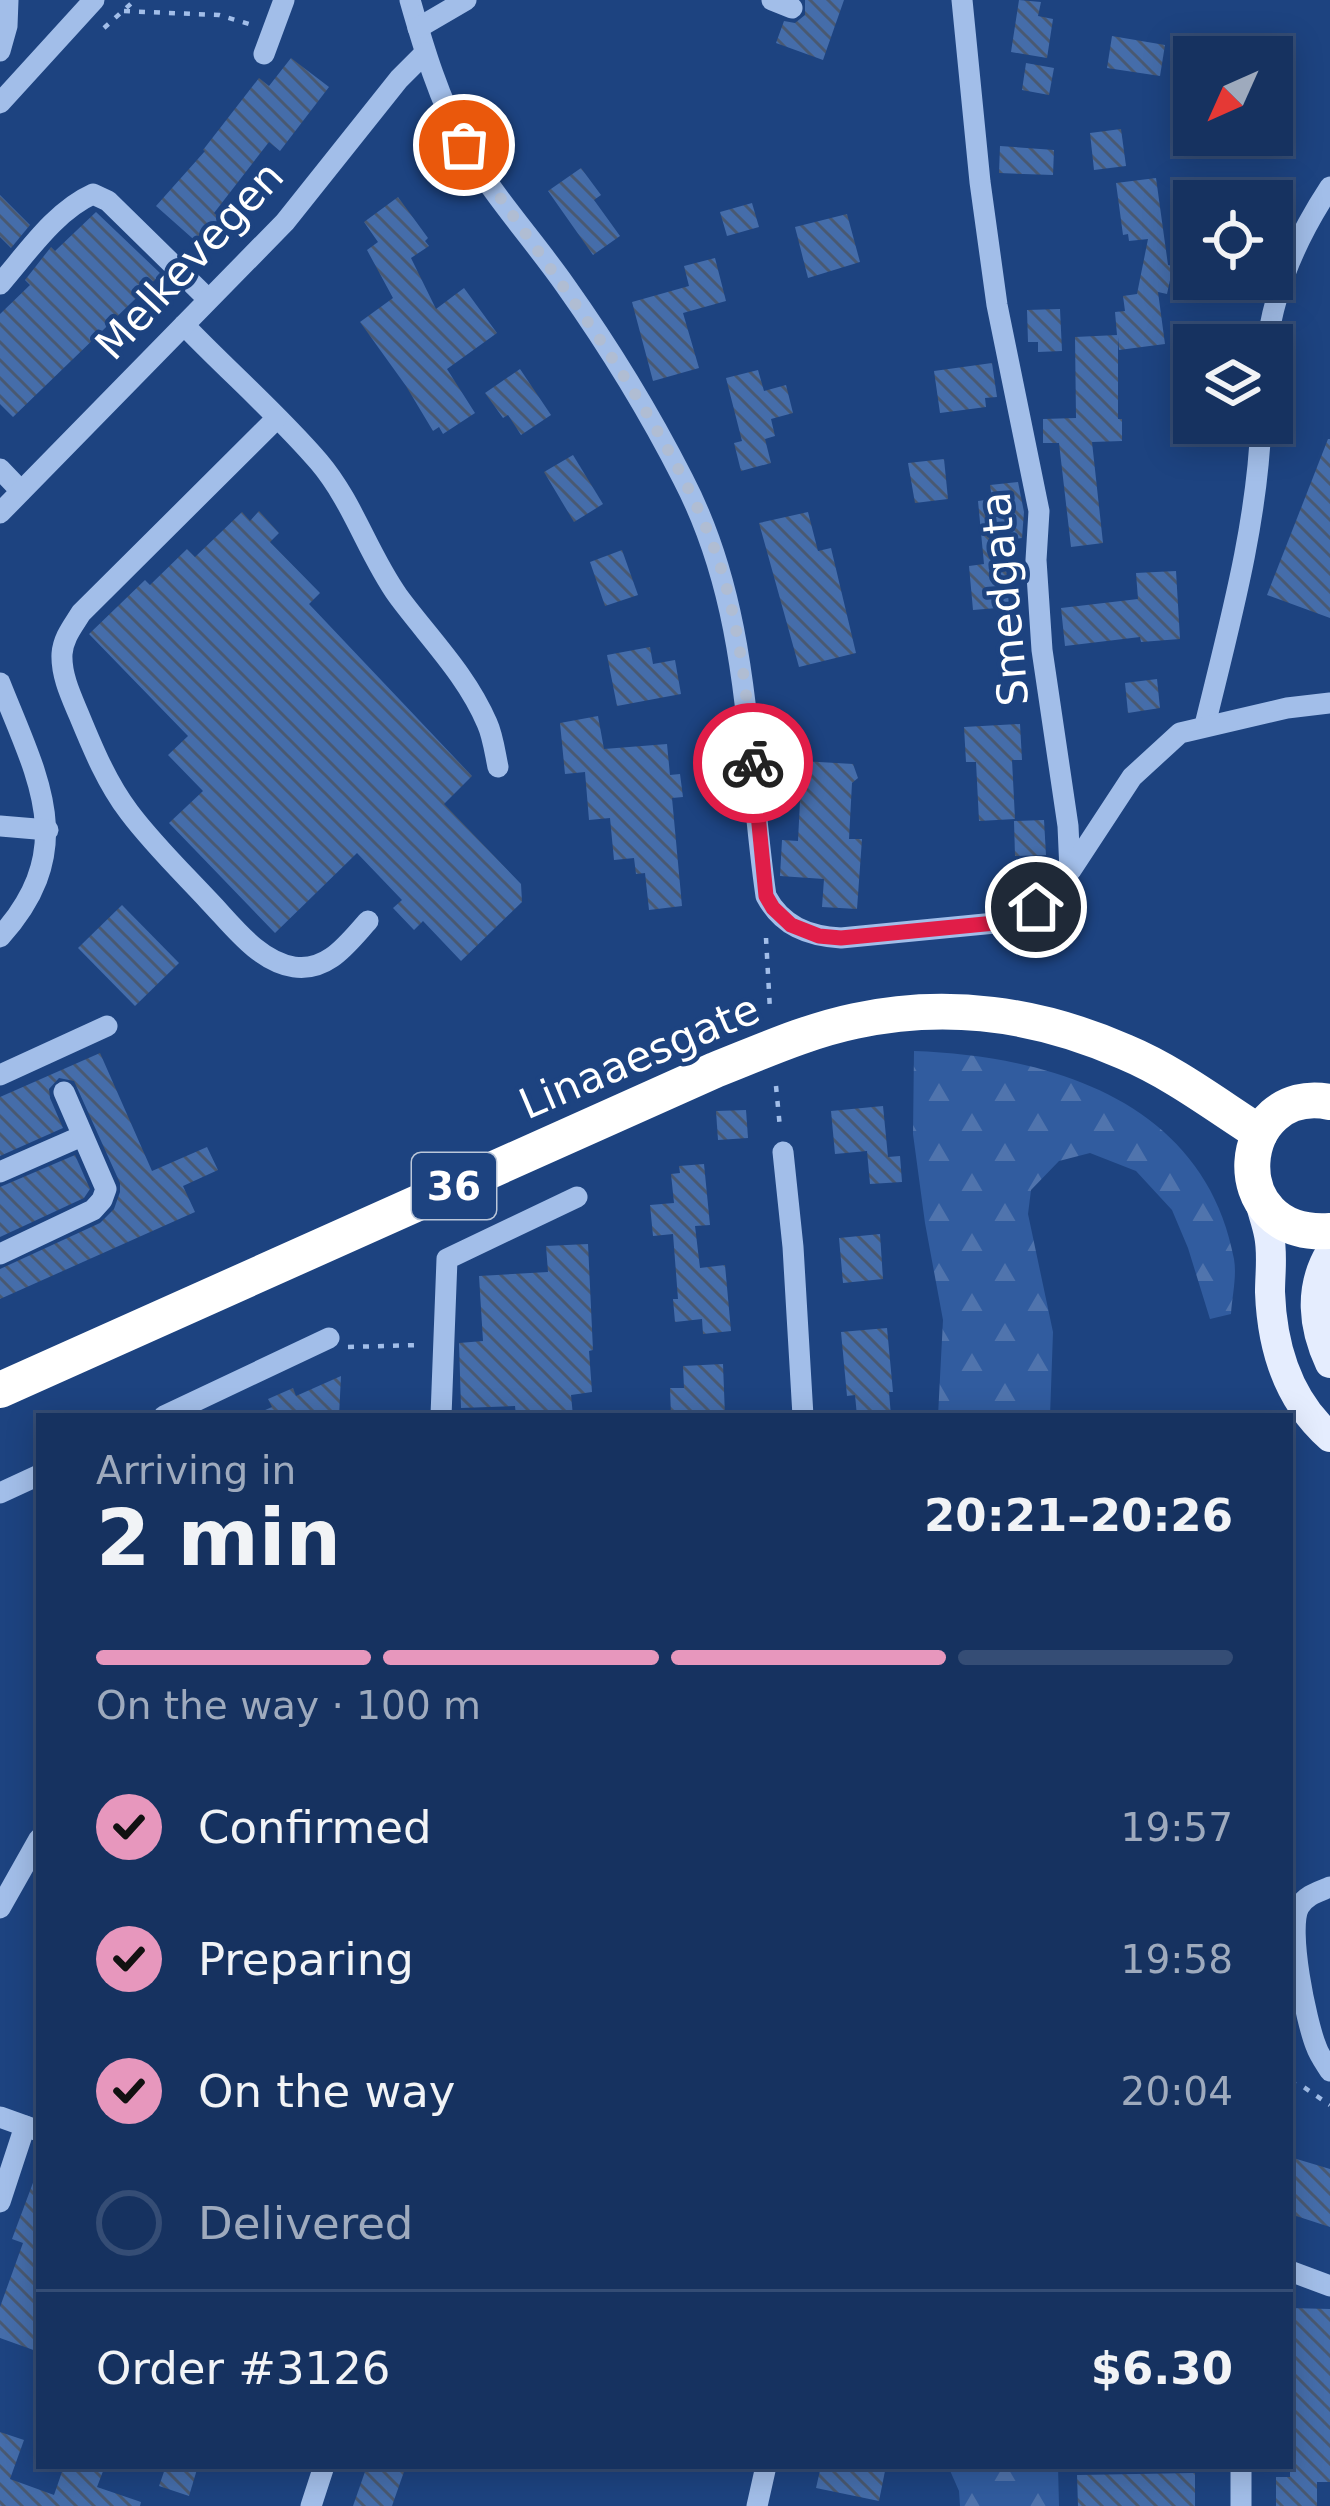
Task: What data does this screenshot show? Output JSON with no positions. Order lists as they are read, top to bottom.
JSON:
{
  "streets": {
    "highway": ["Linaaesgate", "36"],
    "street": ["Melkevegen", "Smedgata"]
  },
  "north": "bottom left",
  "page": {
    "heading": ["2 min", "Arriving in", "20:21–20:26"],
    "panel": ["Order #3126", "$6.30"],
    "bar": "On the way · 100 m",
    "list": [
      ["Confirmed", "19:57"],
      ["Preparing", "19:58"],
      ["On the way", "20:04"],
      "Delivered"
    ]
  }
}
